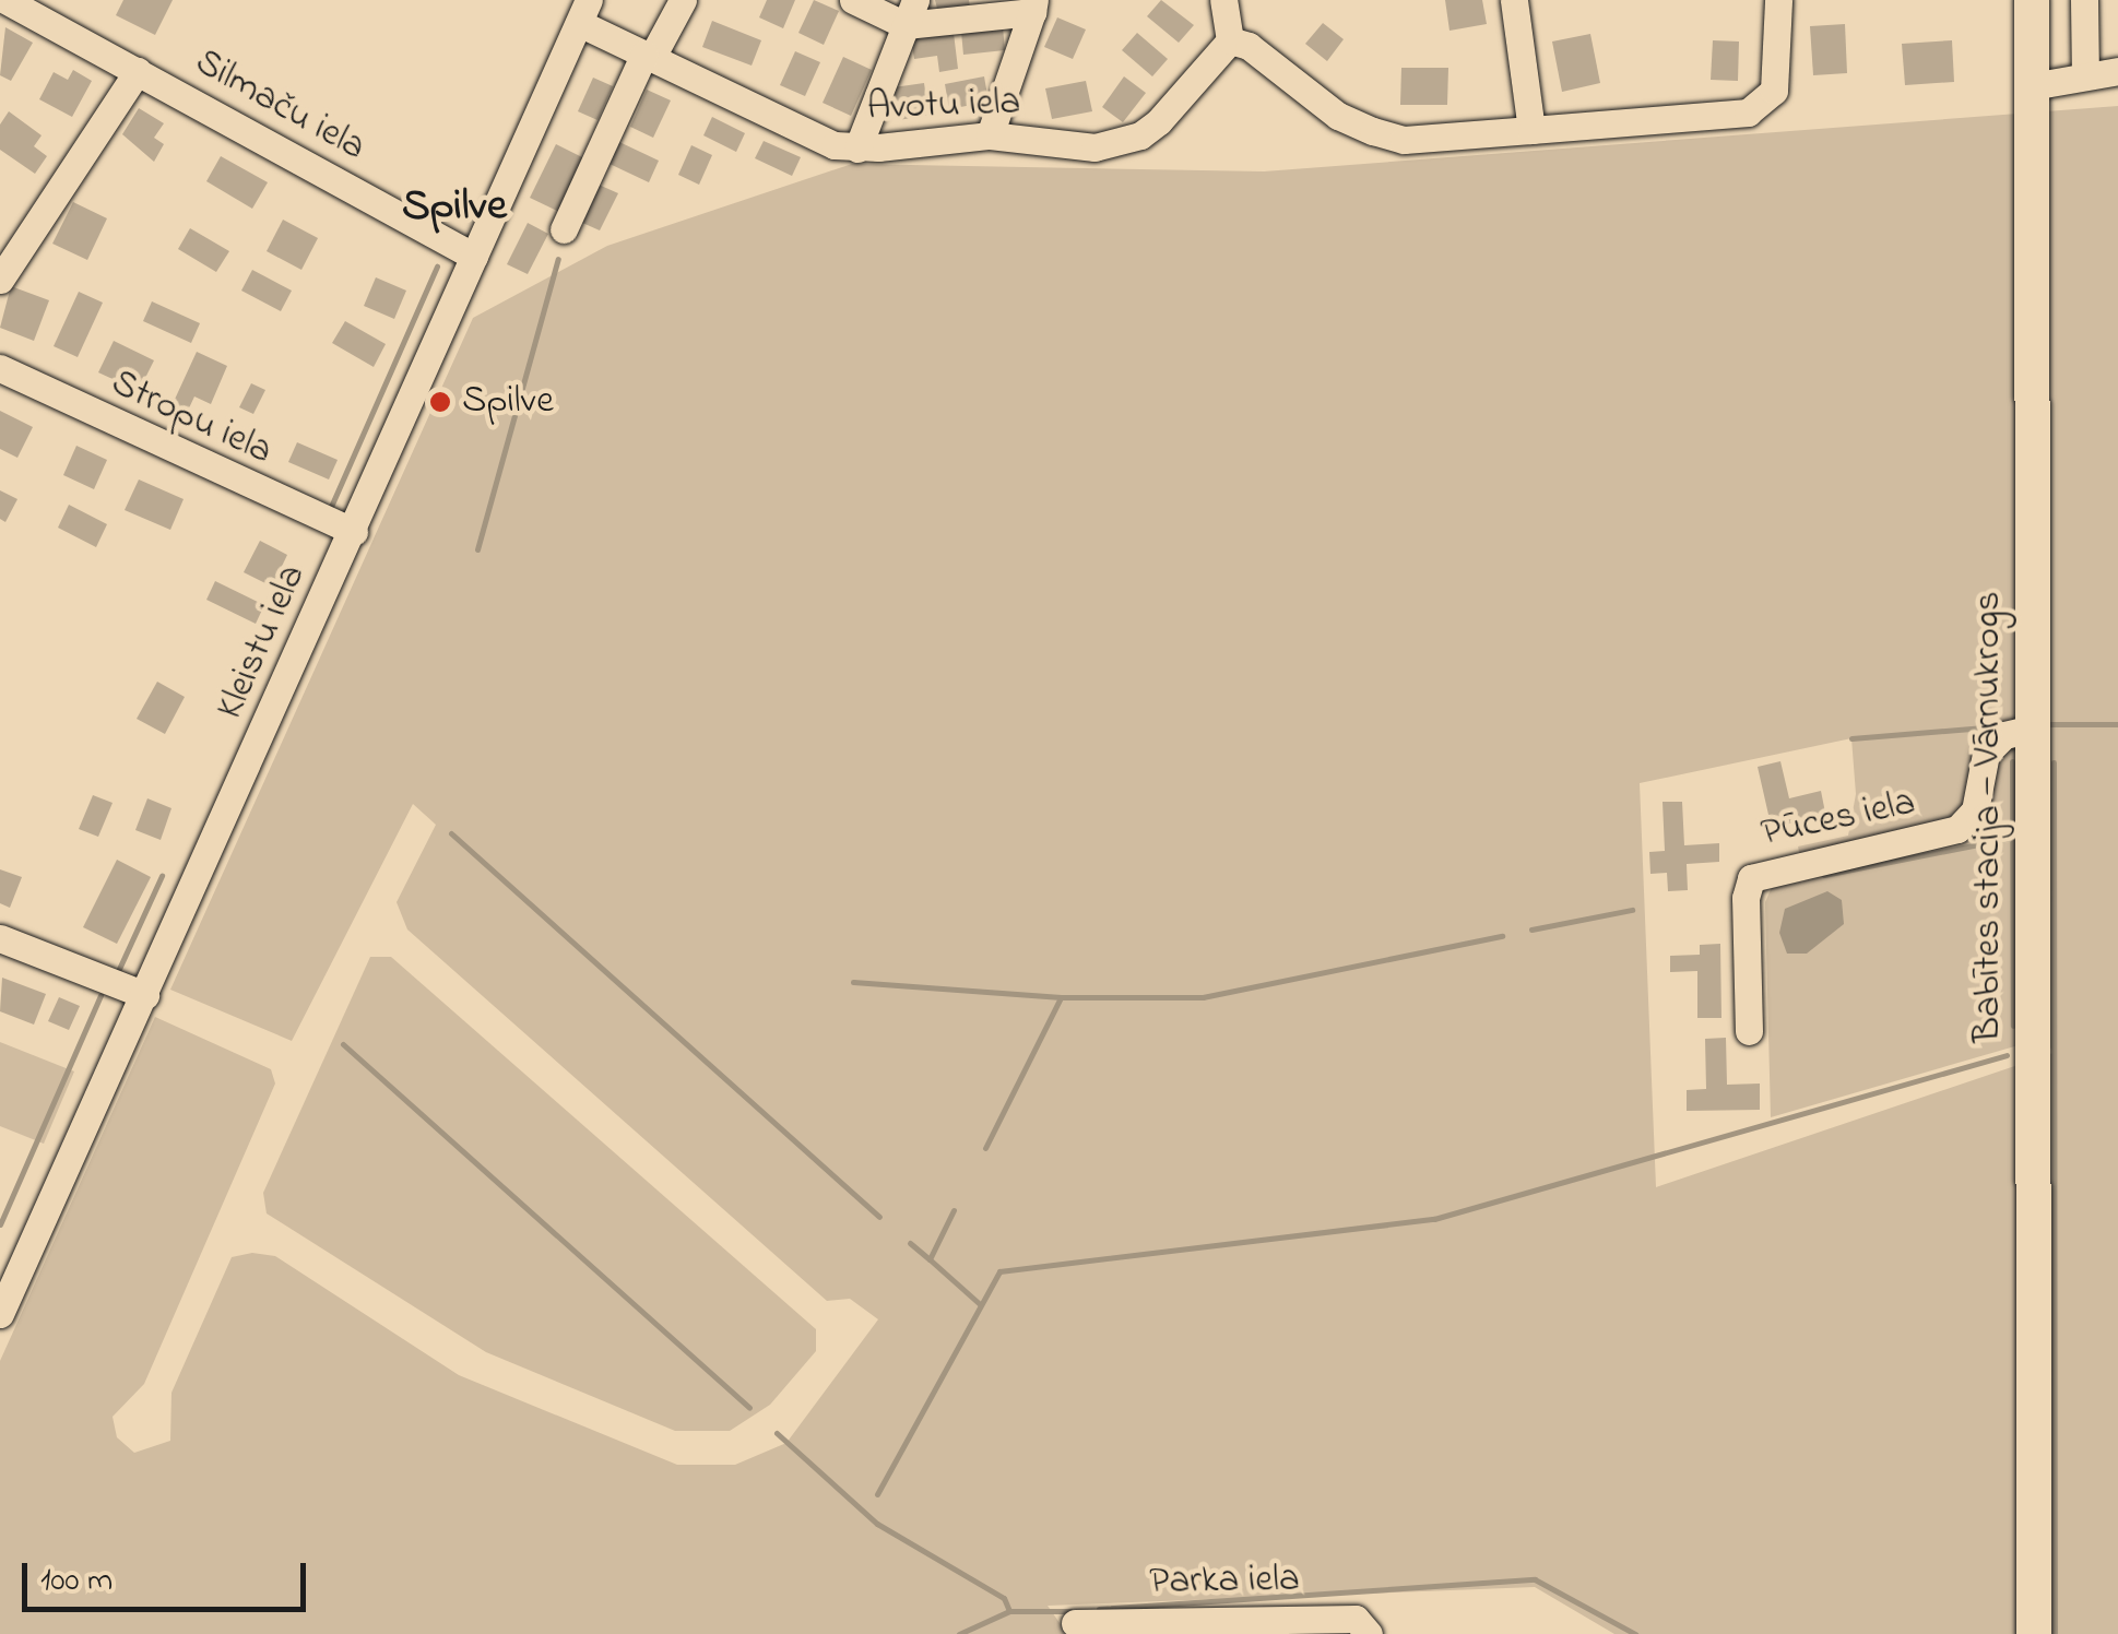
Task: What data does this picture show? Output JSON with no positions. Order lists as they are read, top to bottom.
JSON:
{
  "streets": {
    "main road": ["Babītes stacija — Vārnukrogs"],
    "street": [
      "Silmaču iela",
      "Avotu iela",
      "Stropu iela",
      "Kleistu iela",
      "Pūces iela",
      "Parka iela"
    ]
  },
  "crossings": [
    ["Silmaču iela", "Kleistu iela"],
    ["Avotu iela", "Kleistu iela"],
    ["Stropu iela", "Kleistu iela"],
    ["Babītes stacija — Vārnukrogs", "Pūces iela"]
  ],
  "districts": ["Spilve"],
  "places": ["Spilve"],
  "scale_bar": "100 m"
}
